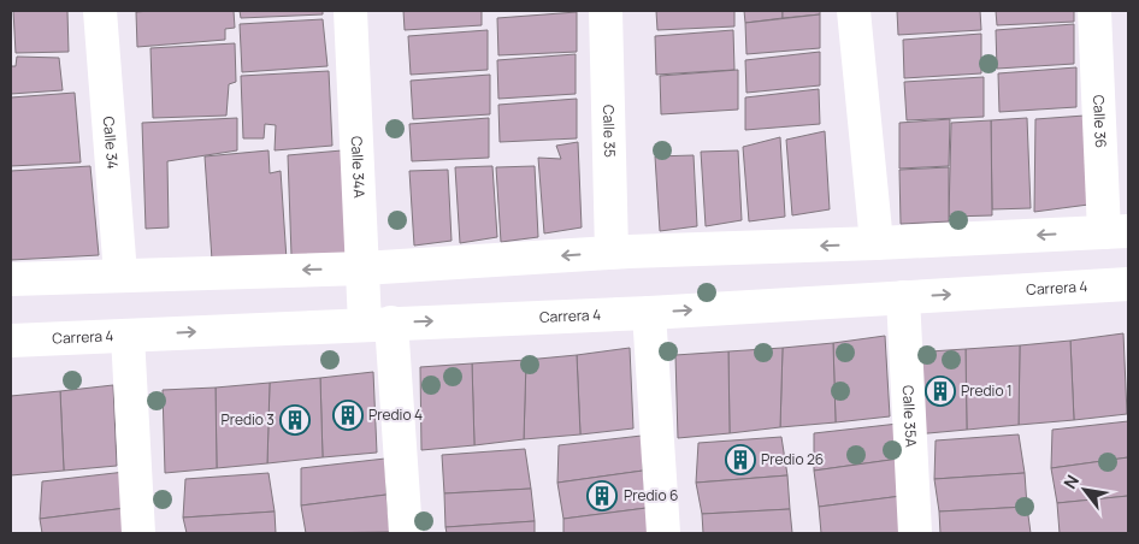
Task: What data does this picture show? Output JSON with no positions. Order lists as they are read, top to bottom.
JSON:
{
  "streets": {
    "main road": [
      "Calle 36",
      "Calle 35",
      "Calle 34",
      "Calle 34A",
      "Carrera 4",
      "Calle 35A"
    ]
  },
  "crossings": [
    ["Calle 34A", "Carrera 4"],
    ["Carrera 4", "Calle 35A"]
  ],
  "places": {
    "building": [
      "Predio 1",
      "Predio 4",
      "Predio 3",
      "Predio 26",
      "Predio 6"
    ]
  },
  "north": "top left"
}
